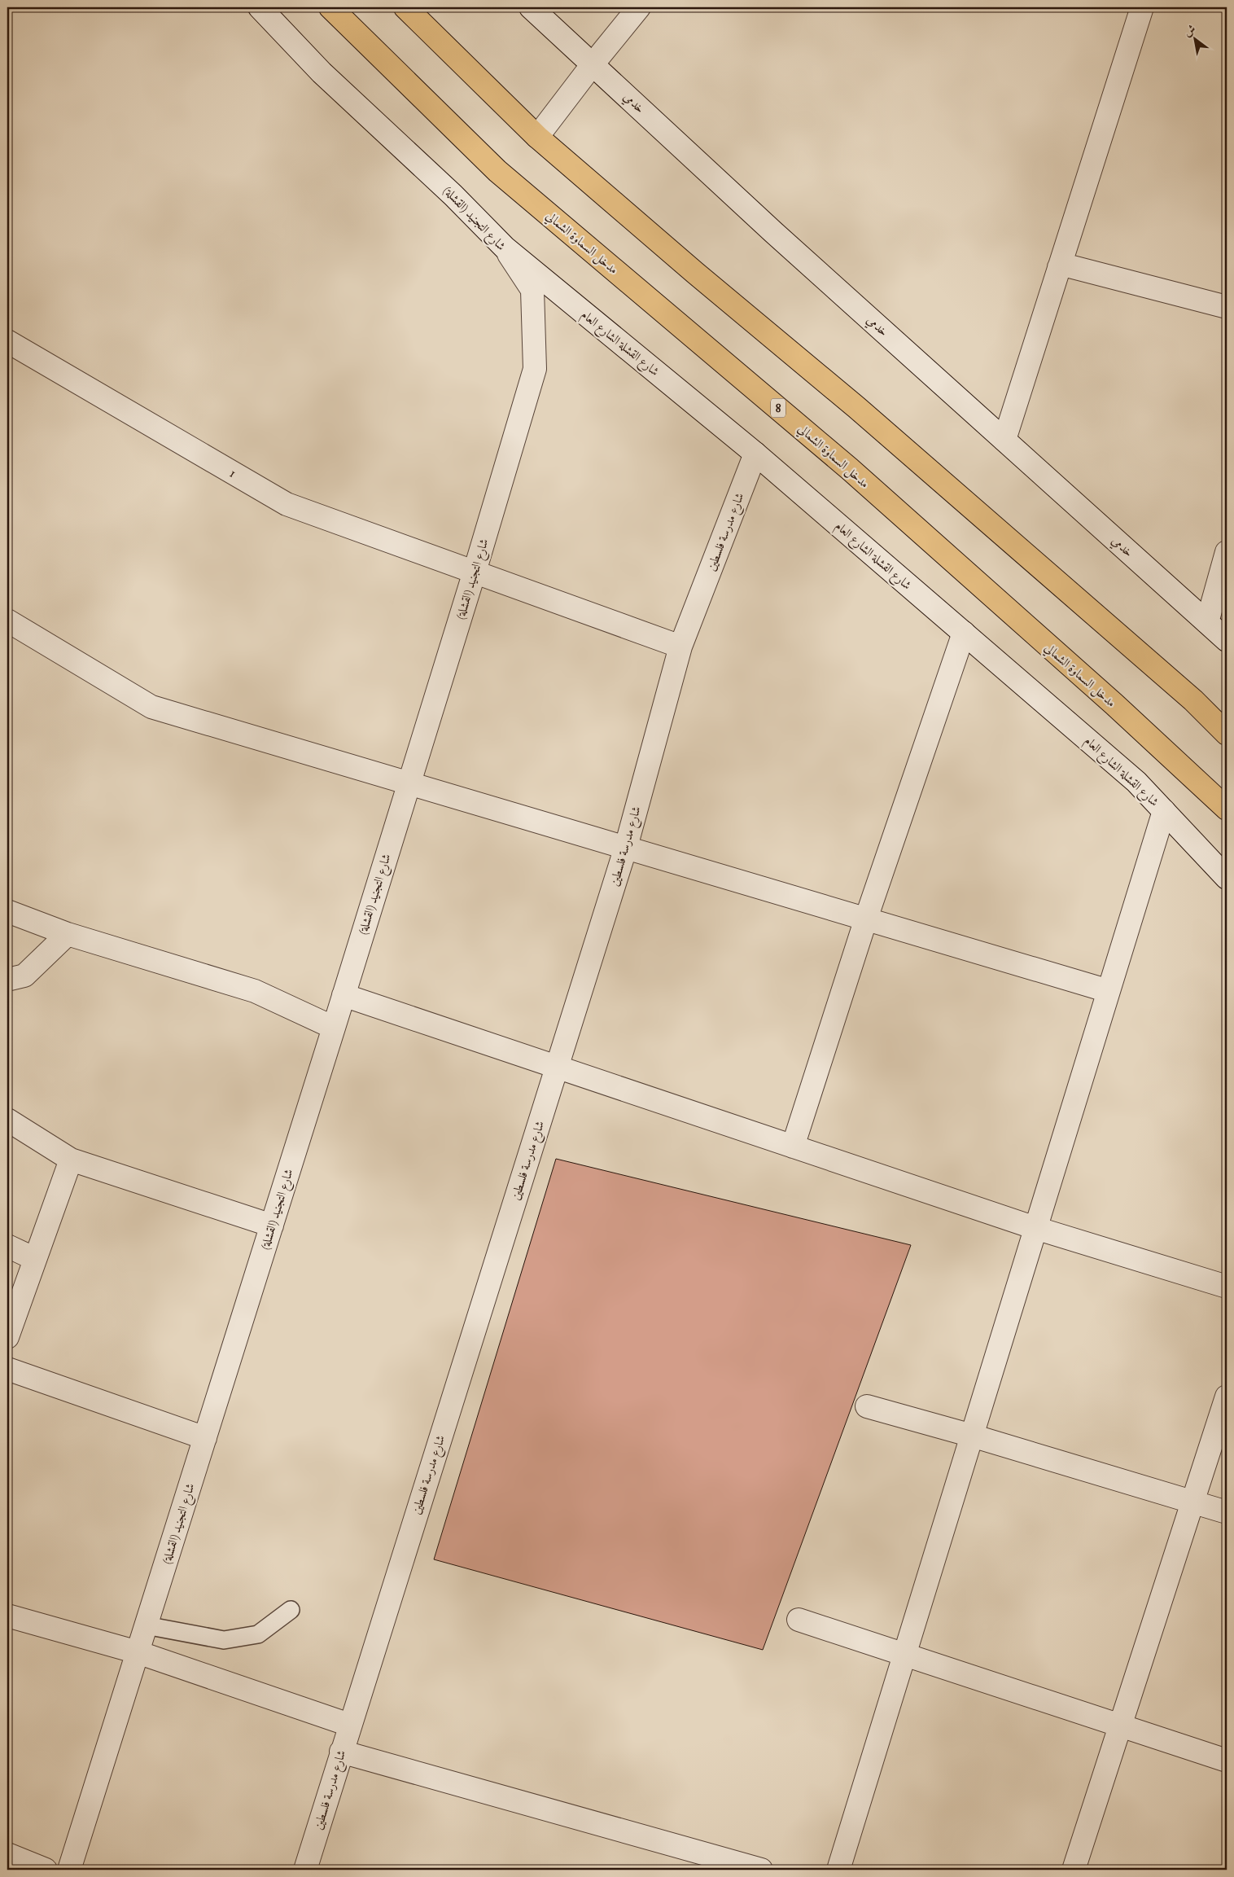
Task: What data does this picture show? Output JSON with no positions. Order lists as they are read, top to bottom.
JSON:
{
  "streets": {
    "highway": ["مدخل السماوة الشمالي", "8"],
    "street": [
      "خدمي",
      "شارع التجنيد (القشلة)",
      "شارع القشلة الشارع العام",
      "1",
      "شارع مدرسة فلسطين"
    ]
  },
  "crossings": [
    ["شارع التجنيد (القشلة)", "شارع القشلة الشارع العام"],
    ["شارع التجنيد (القشلة)", "1"],
    ["شارع القشلة الشارع العام", "شارع مدرسة فلسطين"],
    ["1", "شارع مدرسة فلسطين"]
  ],
  "north": "top left"
}
